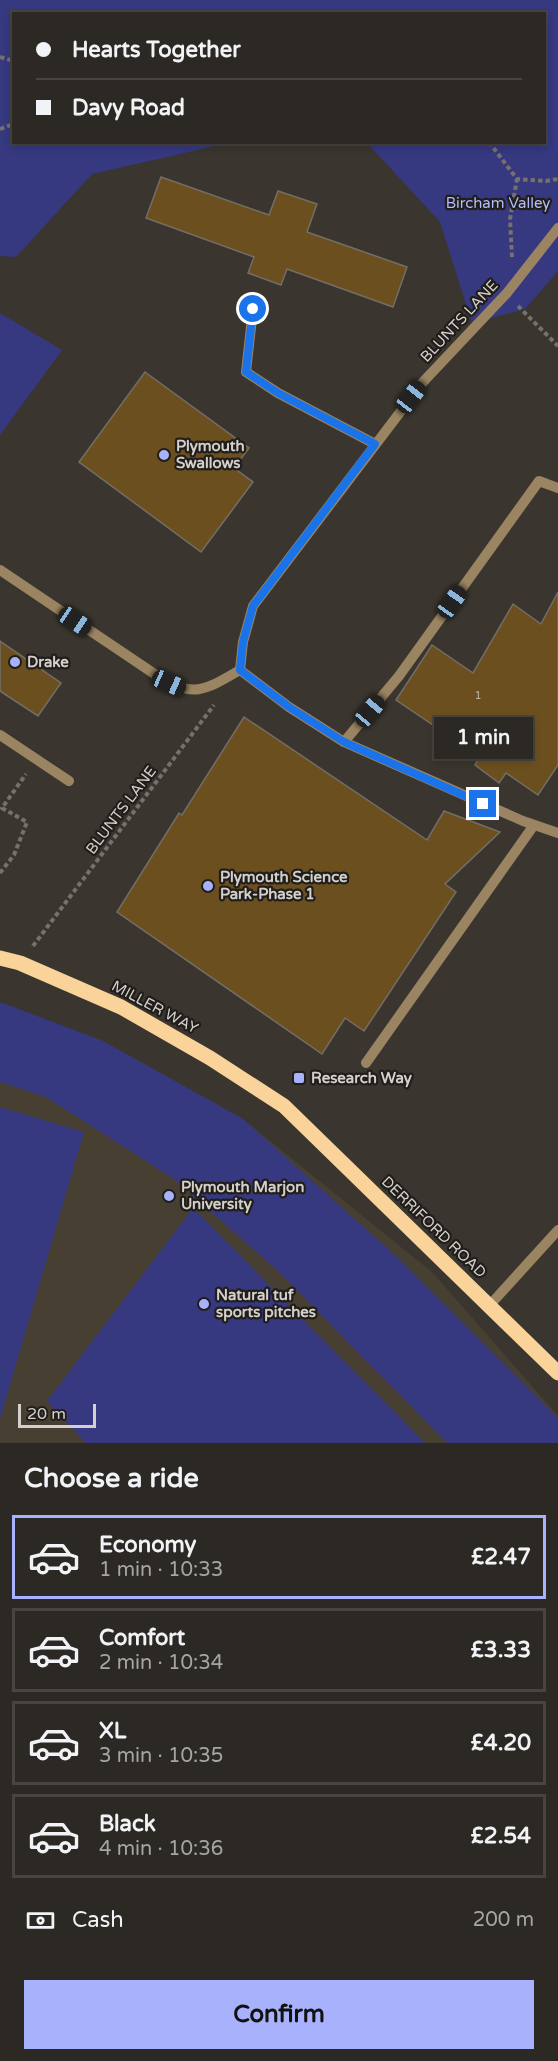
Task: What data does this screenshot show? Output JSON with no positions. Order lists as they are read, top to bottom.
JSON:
{
  "streets": {
    "main road": ["MILLER WAY", "DERRIFORD ROAD"],
    "street": ["BLUNTS LANE"]
  },
  "crossings": [
    ["BLUNTS LANE", "MILLER WAY"],
    ["MILLER WAY", "DERRIFORD ROAD"]
  ],
  "parks": ["Bircham Valley"],
  "places": {
    "other": [
      "Plymouth Swallows",
      "Drake",
      "Plymouth Science Park-Phase 1",
      "Plymouth Marjon University",
      "Natural tuf sports pitches"
    ],
    "transit": ["Research Way"]
  },
  "house_numbers": ["1"],
  "scale_bar": "20 m",
  "page": {
    "banner": ["Hearts Together", "Davy Road"],
    "bubble": "1 min",
    "scale": "20 m",
    "heading": "Choose a ride",
    "list": [
      {
        "name": "Economy",
        "note": "1 min · 10:33",
        "value": "£2.47"
      },
      {
        "name": "Comfort",
        "note": "2 min · 10:34",
        "value": "£3.33"
      },
      {
        "name": "XL",
        "note": "3 min · 10:35",
        "value": "£4.20"
      },
      {
        "name": "Black",
        "note": "4 min · 10:36",
        "value": "£2.54"
      }
    ],
    "pay": ["Cash", "200 m"],
    "buttons": "Confirm"
  }
}
